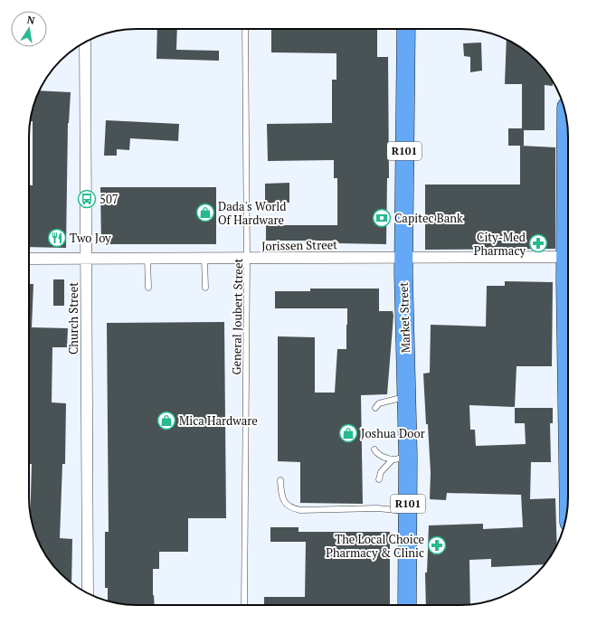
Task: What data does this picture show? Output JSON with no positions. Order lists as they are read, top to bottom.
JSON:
{
  "streets": {
    "main road": ["R101", "Market Street"],
    "street": ["Jorissen Street", "Church Street"],
    "lane": ["General Joubert Street"]
  },
  "crossings": [
    ["Jorissen Street", "General Joubert Street"],
    ["Jorissen Street", "Market Street"],
    ["Jorissen Street", "Church Street"]
  ],
  "places": {
    "bus stop": ["507"],
    "shop": ["Dada's World Of Hardware", "Mica Hardware", "Joshua Door"],
    "bank": ["Capitec Bank"],
    "restaurant": ["Two Joy"],
    "pharmacy": ["City-Med Pharmacy", "The Local Choice Pharmacy & Clinic"]
  },
  "north": "top"
}
